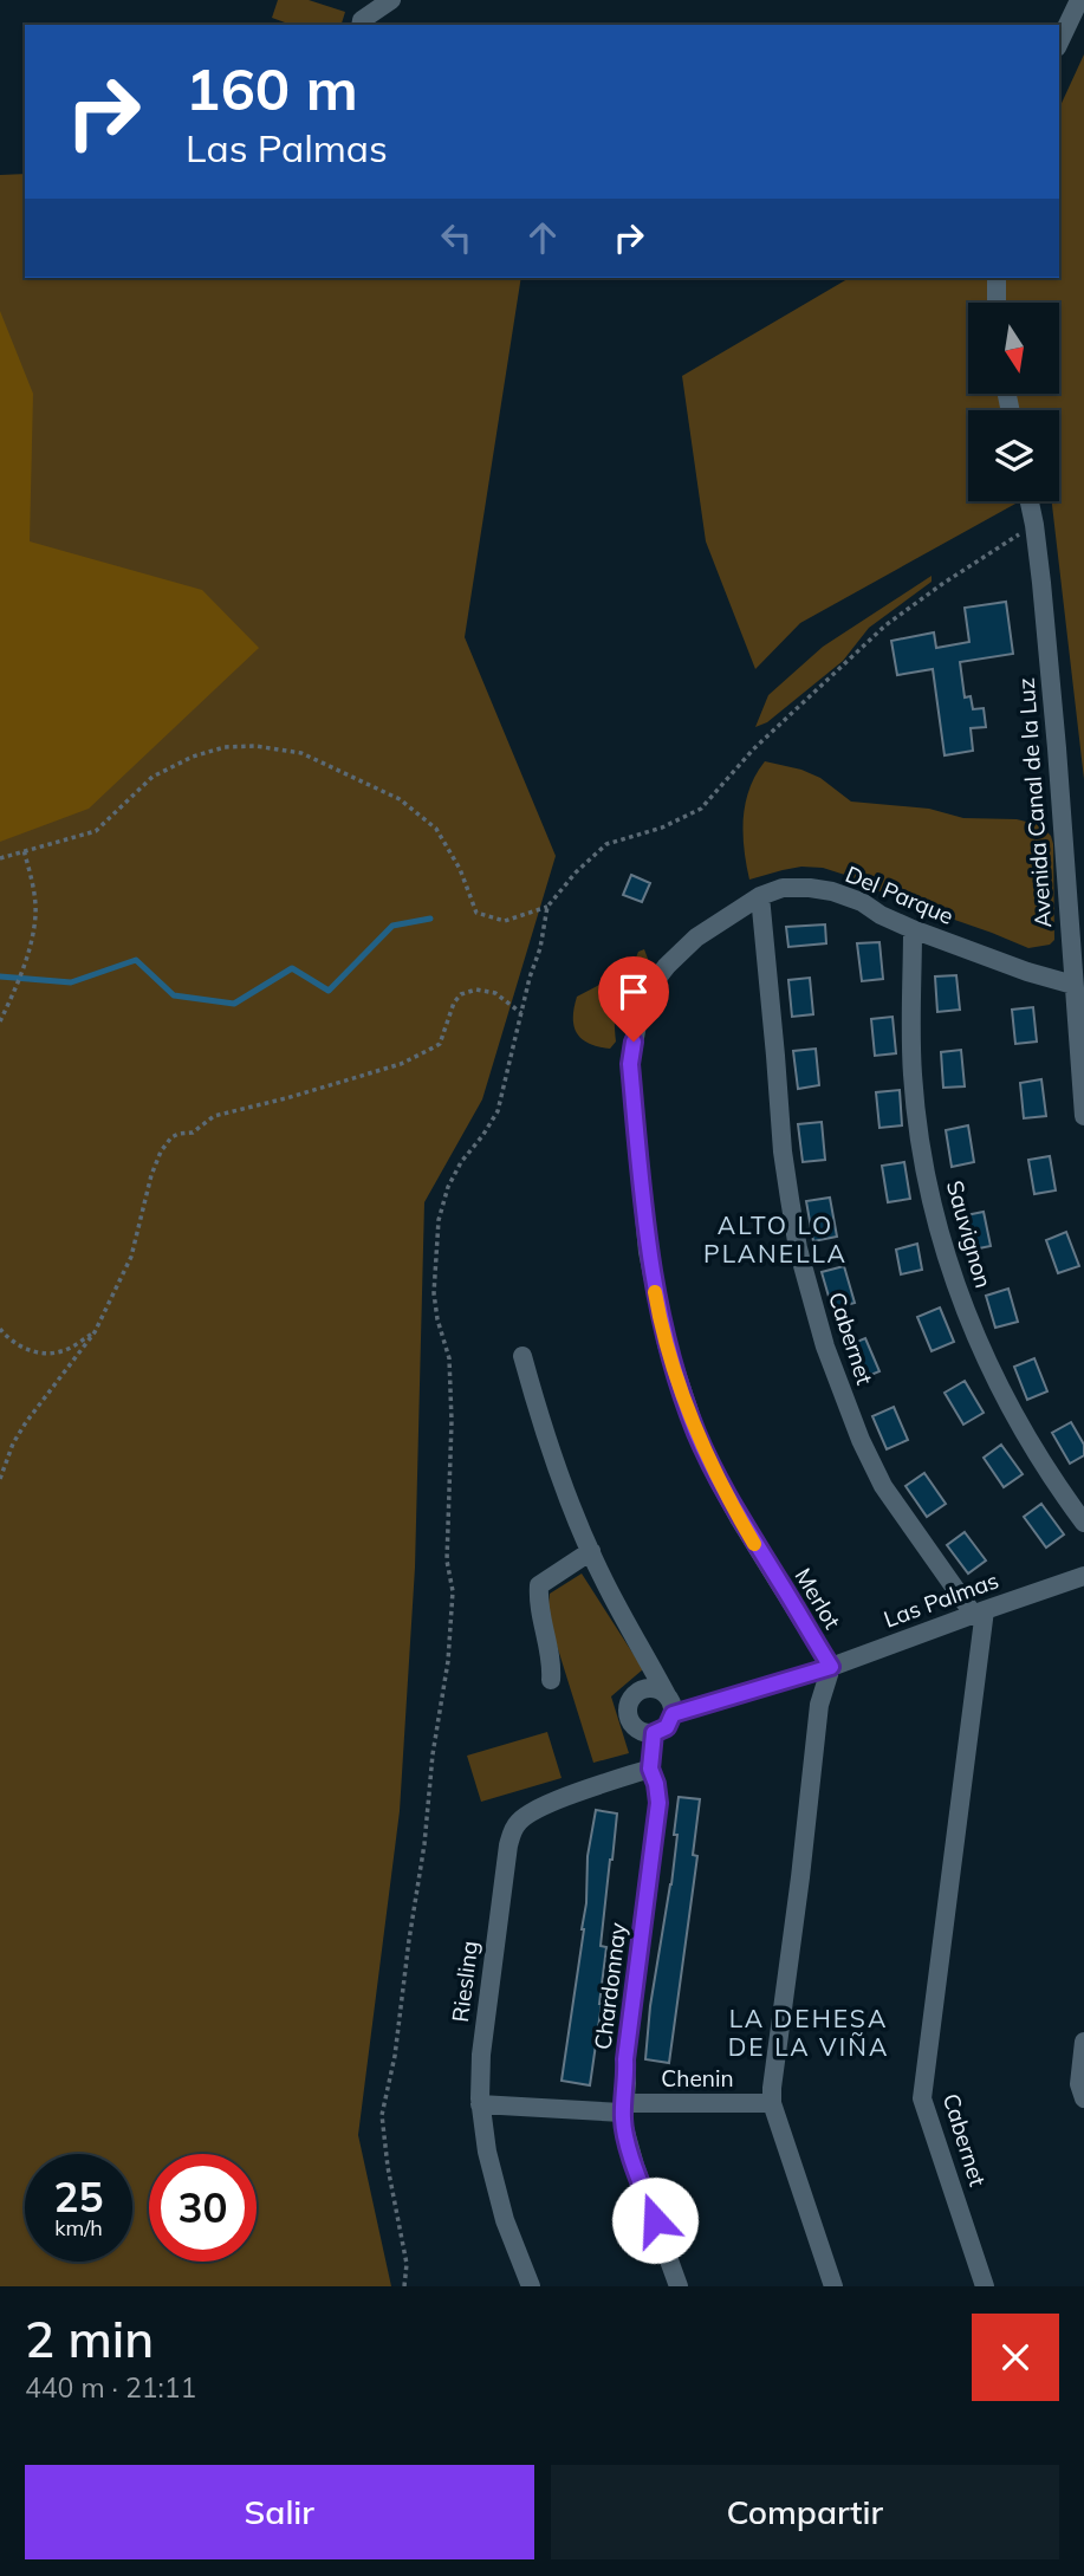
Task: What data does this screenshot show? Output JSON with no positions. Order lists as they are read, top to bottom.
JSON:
{
  "streets": {
    "street": [
      "Avenida Canal de la Luz",
      "Del Parque",
      "Sauvignon",
      "Cabernet",
      "Merlot",
      "Las Palmas",
      "Riesling",
      "Chardonnay",
      "Chenin"
    ]
  },
  "crossings": [
    ["Avenida Canal de la Luz", "Del Parque"],
    ["Del Parque", "Sauvignon"],
    ["Del Parque", "Cabernet"],
    ["Del Parque", "Merlot"],
    ["Cabernet", "Las Palmas"],
    ["Merlot", "Las Palmas"],
    ["Las Palmas", "Chardonnay"],
    ["Riesling", "Chardonnay"],
    ["Riesling", "Chenin"],
    ["Chardonnay", "Chenin"]
  ],
  "districts": ["ALTO LO PLANELLA", "LA DEHESA DE LA VIÑA"],
  "north": "bottom",
  "page": {
    "turn": ["160 m", "Las Palmas"],
    "speed": "25 km/h",
    "limit": "30",
    "heading": ["2 min", "440 m · 21:11"],
    "buttons": ["Salir", "Compartir"]
  }
}
